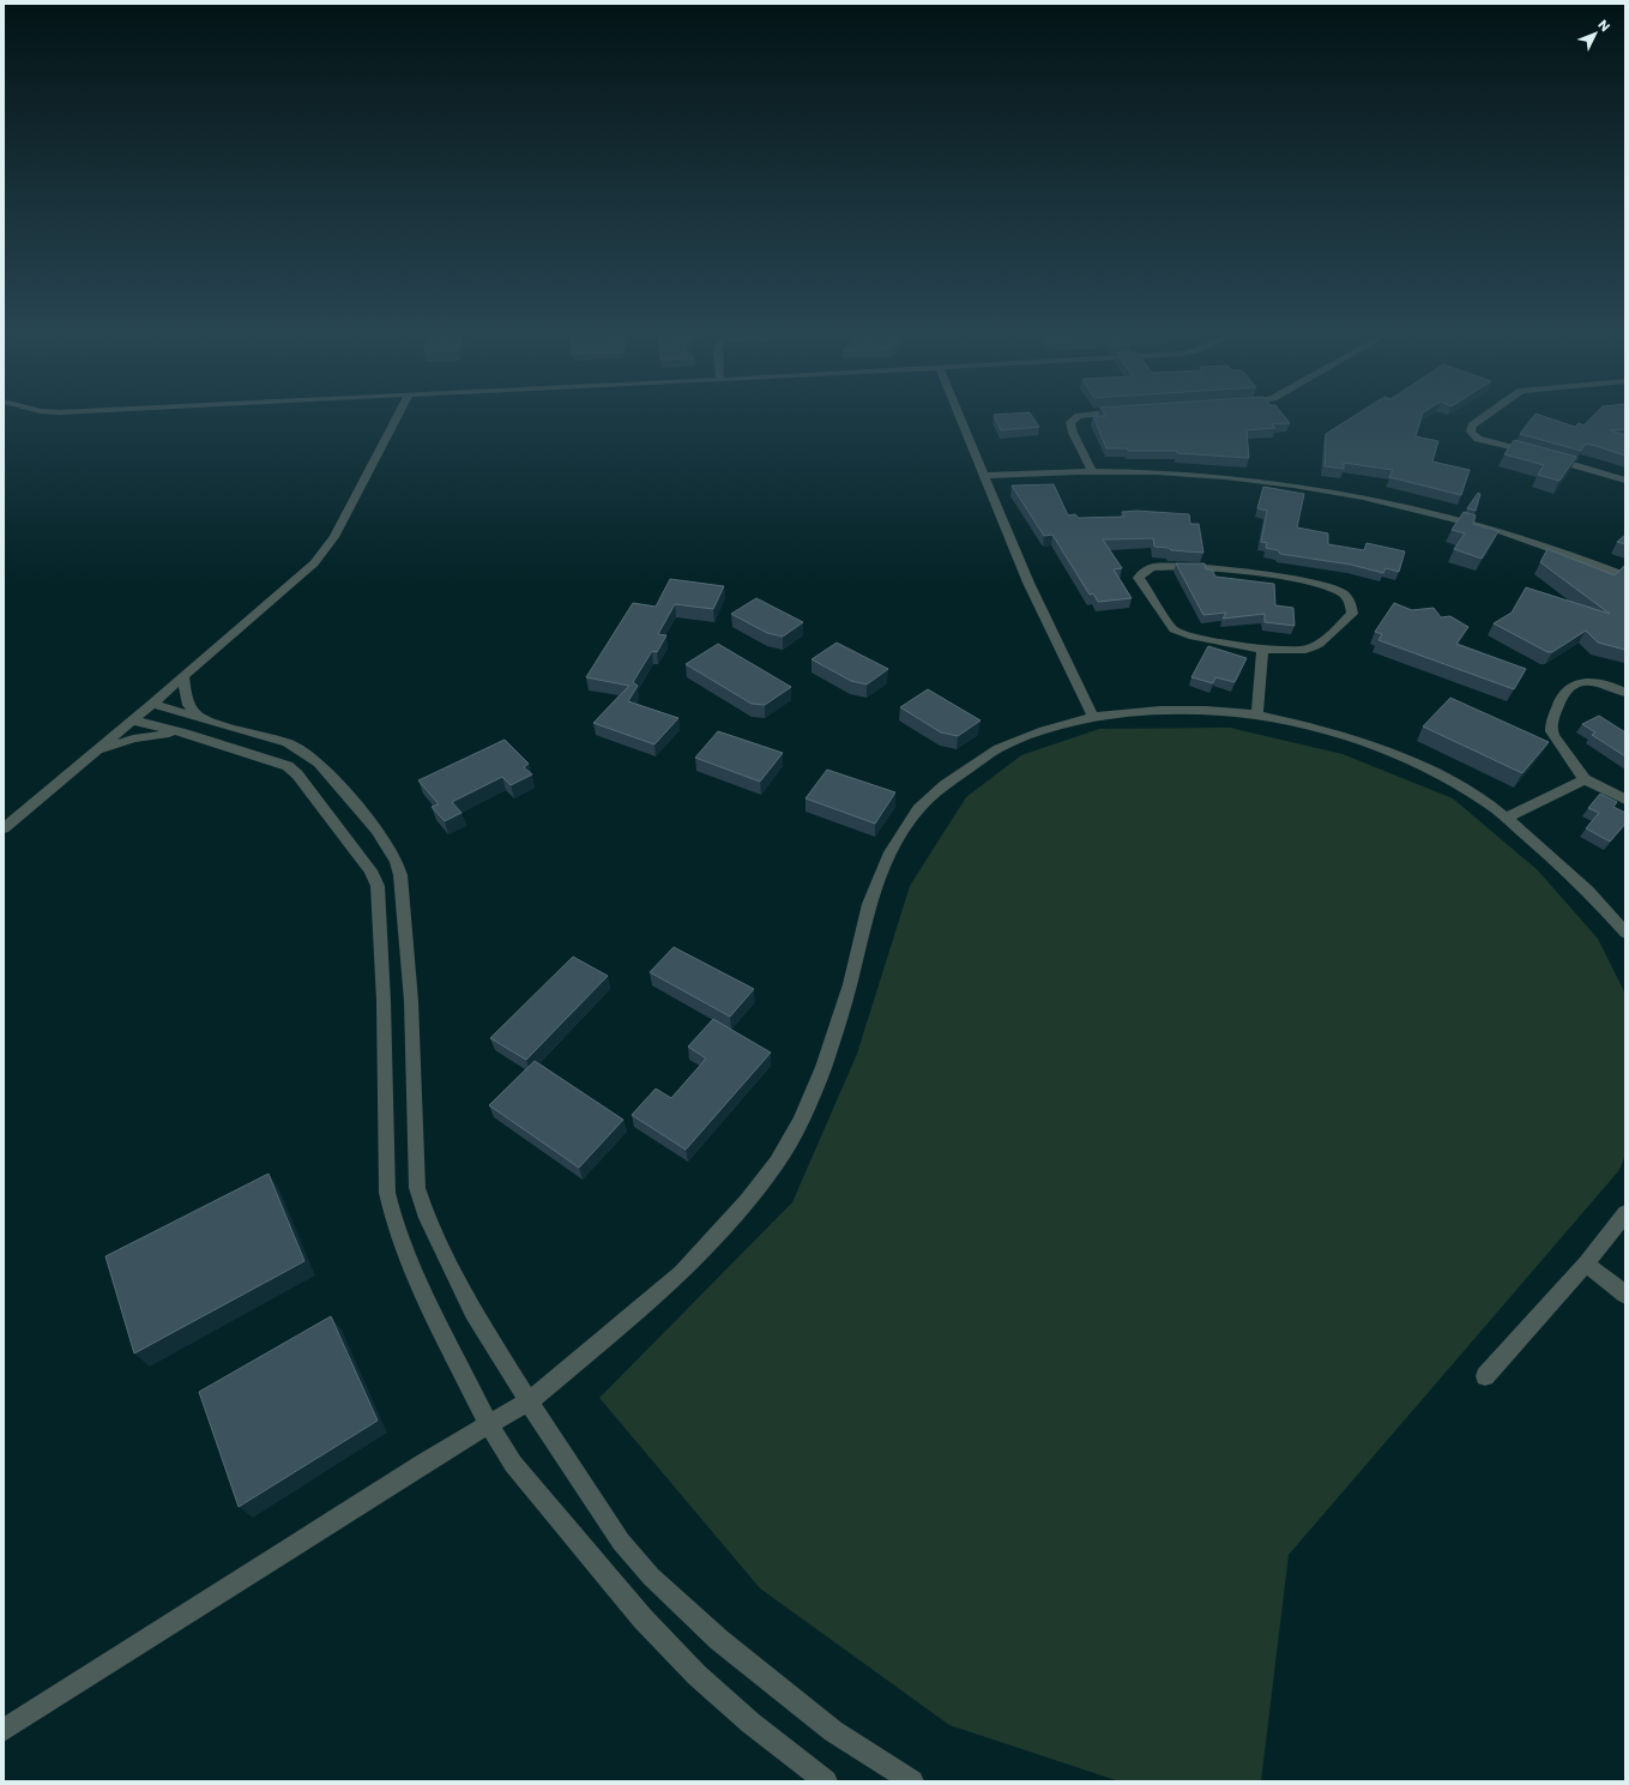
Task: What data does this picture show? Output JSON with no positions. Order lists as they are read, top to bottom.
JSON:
{
  "north": "top right"
}
